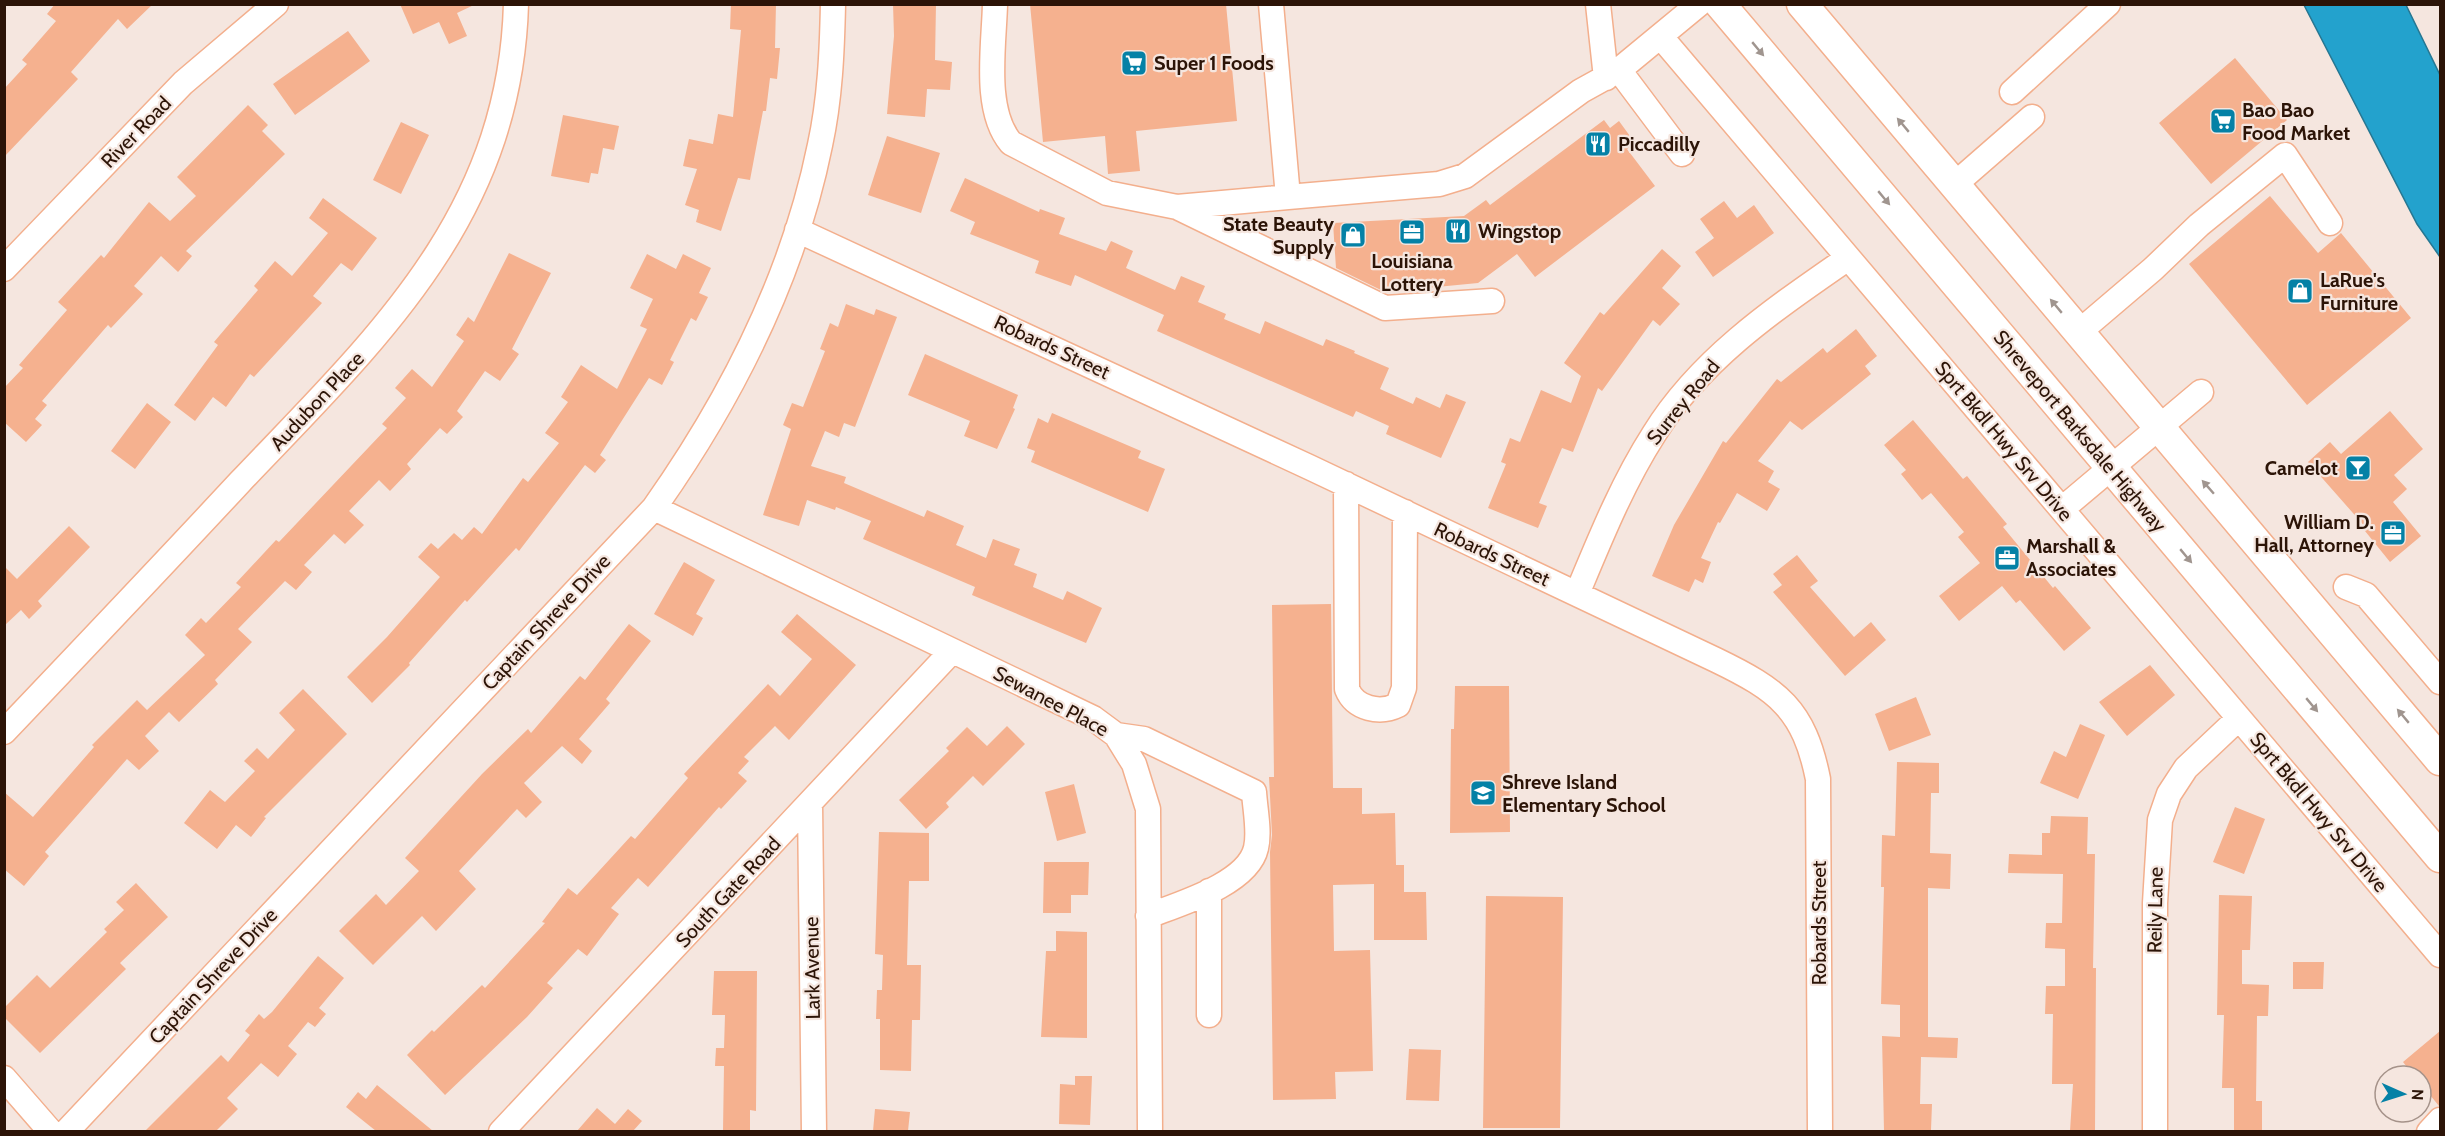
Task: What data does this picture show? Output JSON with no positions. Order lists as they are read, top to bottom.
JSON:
{
  "streets": {
    "main road": ["Shreveport Barksdale Highway"],
    "street": [
      "River Road",
      "Robards Street",
      "Audubon Place",
      "Surrey Road",
      "Sprt Bkdl Hwy Srv Drive",
      "Captain Shreve Drive",
      "Sewanee Place",
      "South Gate Road",
      "Reily Lane",
      "Lark Avenue"
    ]
  },
  "crossings": [
    ["Robards Street", "Surrey Road"],
    ["Robards Street", "Captain Shreve Drive"],
    ["Surrey Road", "Sprt Bkdl Hwy Srv Drive"],
    ["Sprt Bkdl Hwy Srv Drive", "Reily Lane"],
    ["Captain Shreve Drive", "Sewanee Place"],
    ["Sewanee Place", "South Gate Road"],
    ["South Gate Road", "Lark Avenue"]
  ],
  "places": {
    "supermarket": ["Super 1 Foods", "Bao Bao Food Market"],
    "restaurant": ["Piccadilly", "Wingstop"],
    "office": ["Louisiana Lottery", "William D. Hall, Attorney", "Marshall & Associates"],
    "shop": ["State Beauty Supply", "LaRue's Furniture"],
    "bar": ["Camelot"],
    "school or university": ["Shreve Island Elementary School"]
  },
  "north": "right"
}
